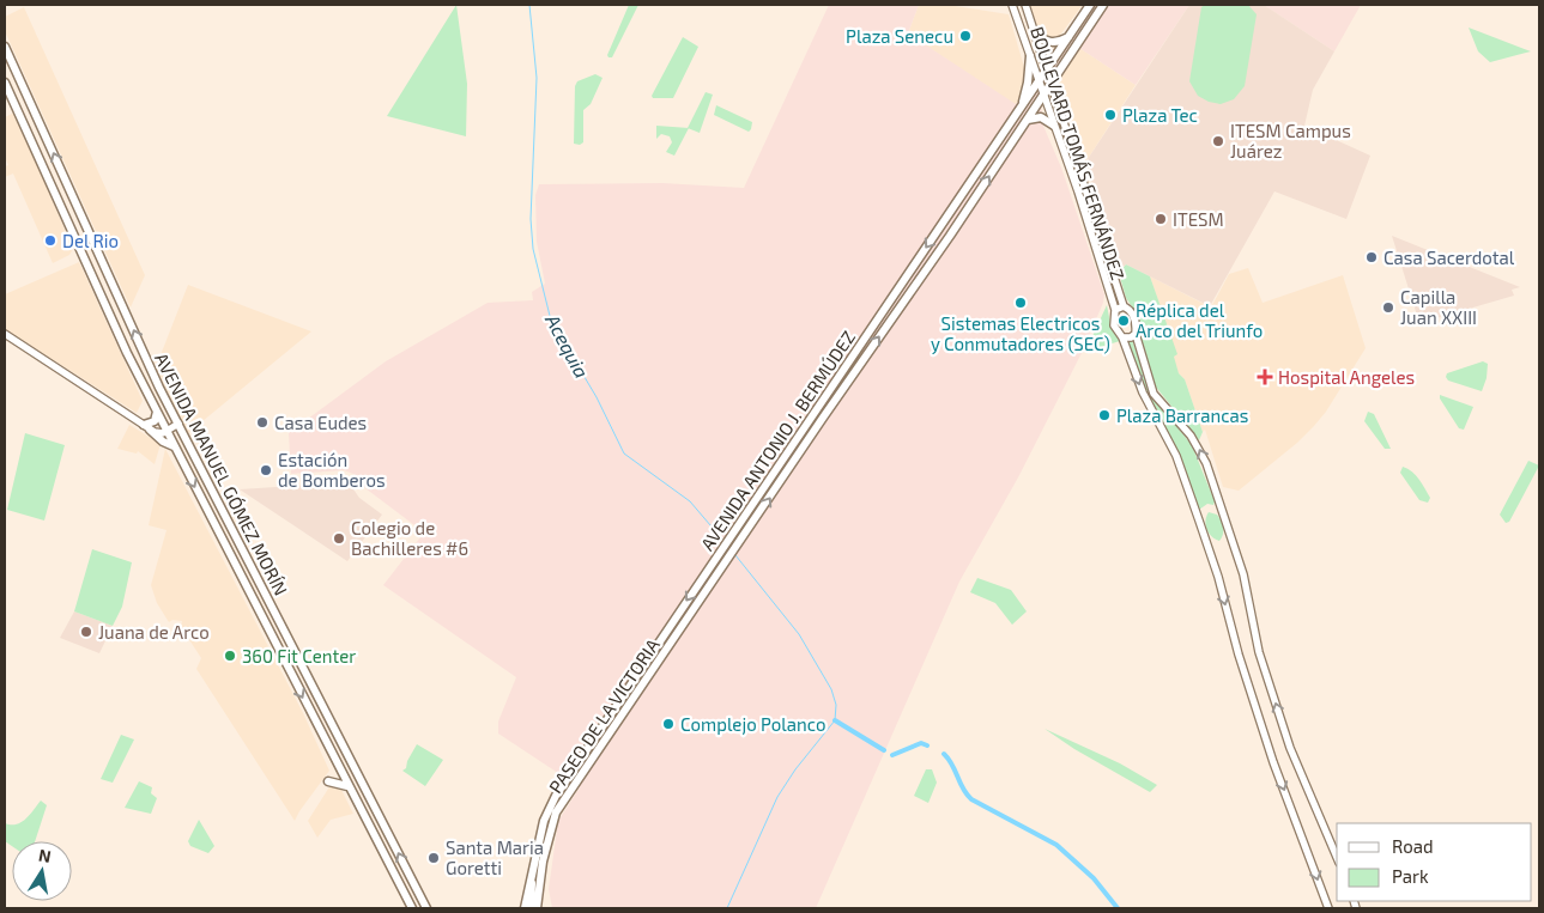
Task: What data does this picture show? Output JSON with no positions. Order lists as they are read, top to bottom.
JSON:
{
  "streets": {
    "main road": [
      "BOULEVARD TOMÁS FERNÁNDEZ",
      "AVENIDA ANTONIO J. BERMÚDEZ",
      "AVENIDA MANUEL GÓMEZ MORÍN",
      "PASEO DE LA VICTORIA"
    ]
  },
  "crossings": [
    ["BOULEVARD TOMÁS FERNÁNDEZ", "AVENIDA ANTONIO J. BERMÚDEZ"],
    ["AVENIDA ANTONIO J. BERMÚDEZ", "PASEO DE LA VICTORIA"]
  ],
  "water": ["Acequia"],
  "places": {
    "other": [
      "Plaza Senecu",
      "Plaza Tec",
      "ITESM Campus Juárez",
      "ITESM",
      "Del Rio",
      "Casa Sacerdotal",
      "Sistemas Electricos y Conmutadores (SEC)",
      "Capilla Juan XXIII",
      "Réplica del Arco del Triunfo",
      "Plaza Barrancas",
      "Casa Eudes",
      "Estación de Bomberos",
      "Colegio de Bachilleres #6",
      "Juana de Arco",
      "360 Fit Center",
      "Complejo Polanco",
      "Santa Maria Goretti"
    ],
    "health": ["Hospital Angeles"]
  },
  "legend": ["Road", "Park"],
  "north": "top"
}
